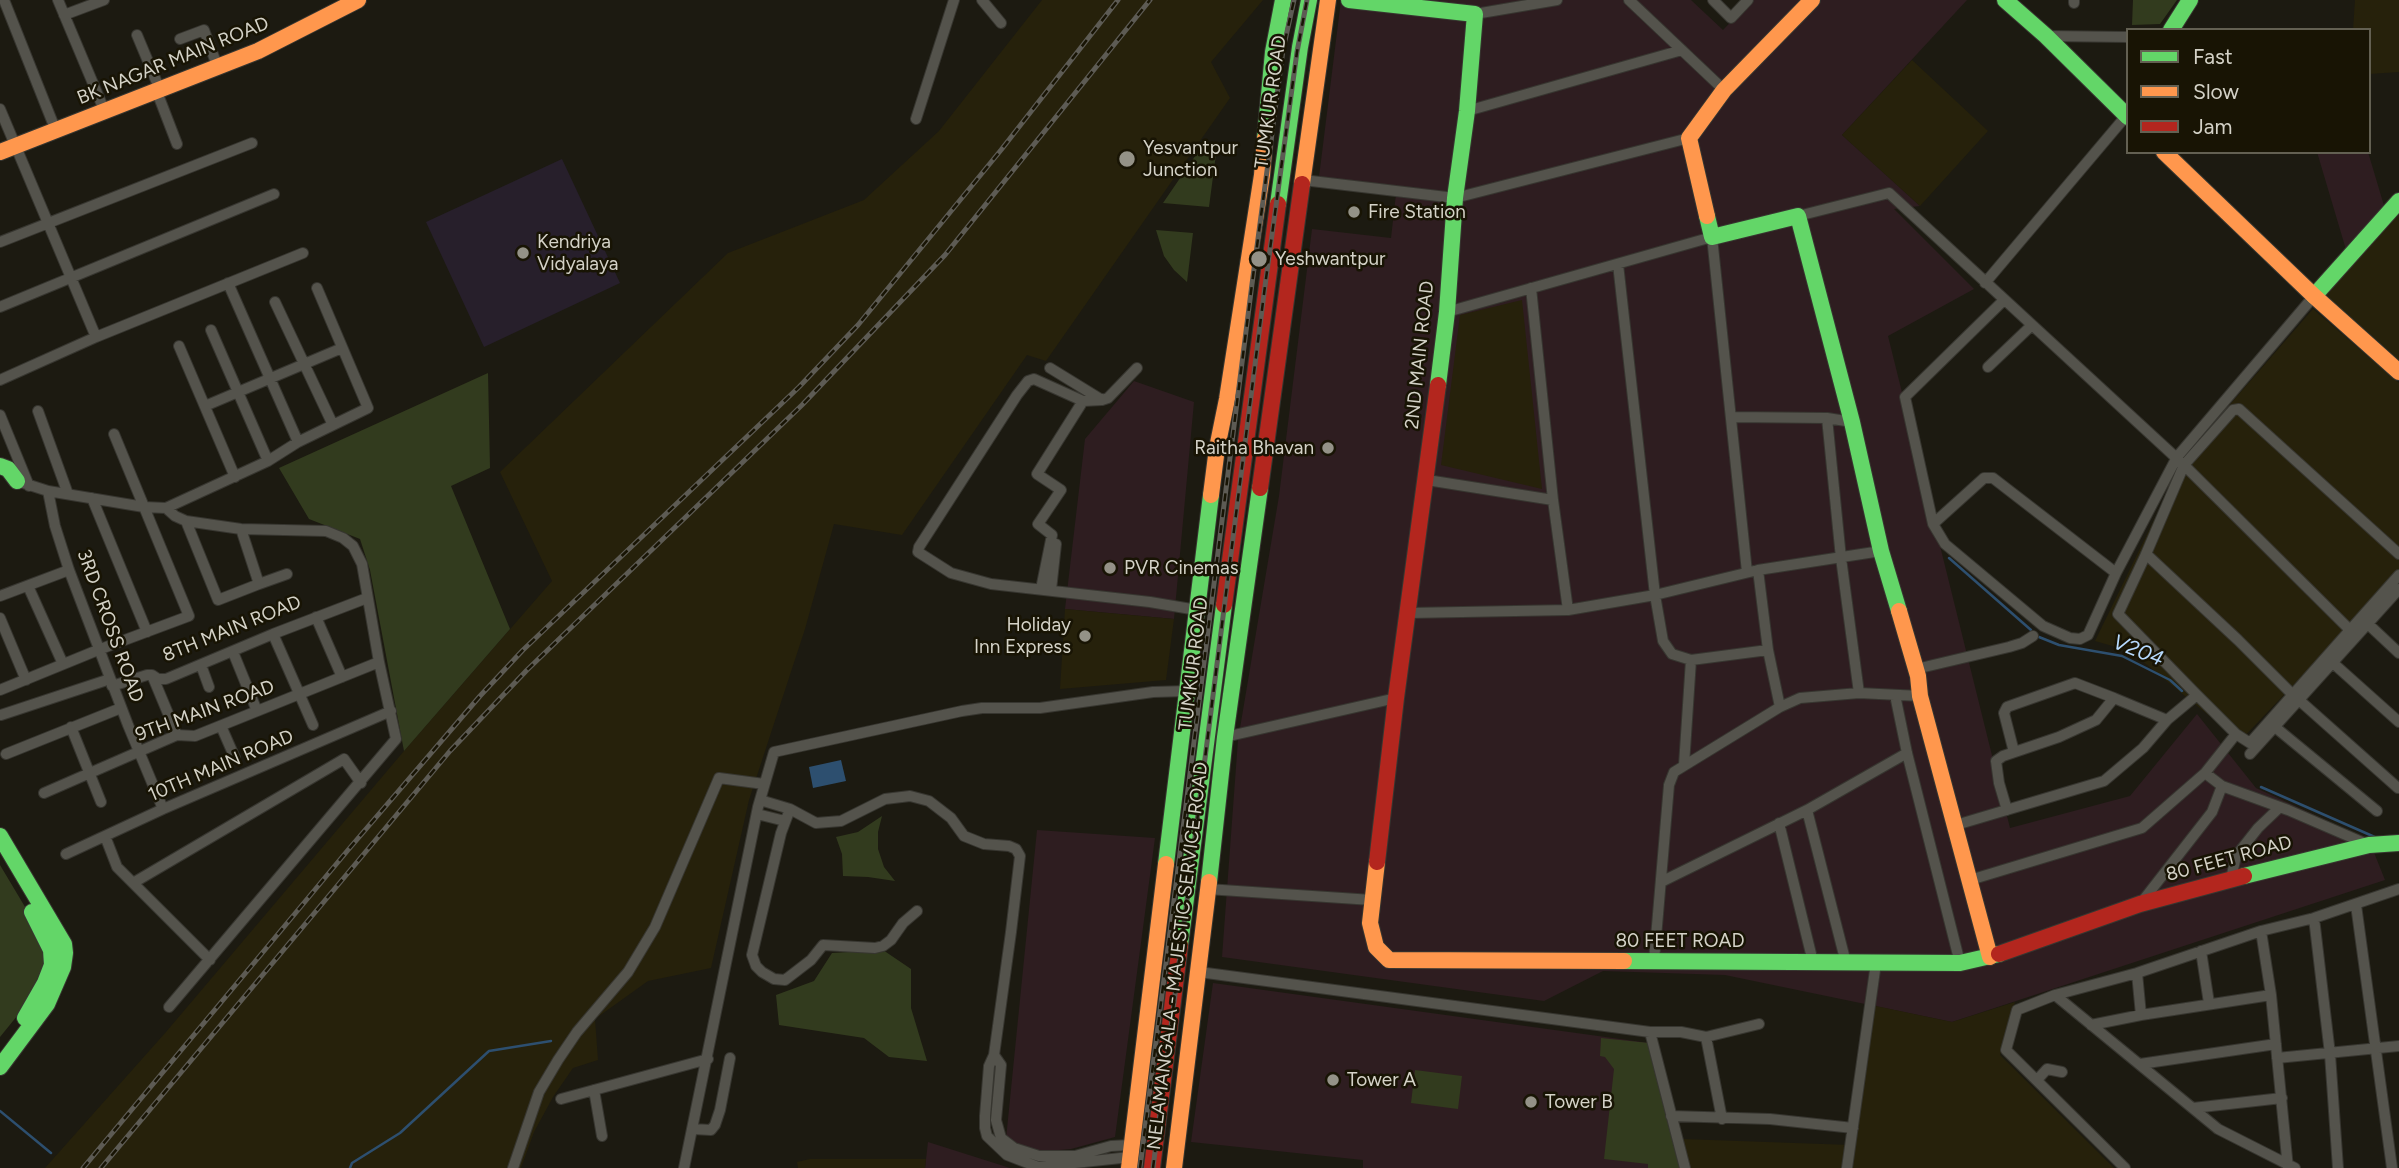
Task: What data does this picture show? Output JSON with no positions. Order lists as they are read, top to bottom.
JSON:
{
  "streets": {
    "main road": [
      "BK NAGAR MAIN ROAD",
      "TUMKUR ROAD",
      "2ND MAIN ROAD",
      "80 FEET ROAD",
      "NELAMANGALA - MAJESTIC SERVICE ROAD"
    ],
    "street": [
      "3RD CROSS ROAD",
      "8TH MAIN ROAD",
      "9TH MAIN ROAD",
      "10TH MAIN ROAD"
    ]
  },
  "crossings": [
    ["2ND MAIN ROAD", "80 FEET ROAD"],
    ["3RD CROSS ROAD", "8TH MAIN ROAD"],
    ["3RD CROSS ROAD", "9TH MAIN ROAD"],
    ["3RD CROSS ROAD", "10TH MAIN ROAD"]
  ],
  "water": ["V204"],
  "places": [
    "Yesvantpur Junction",
    "Fire Station",
    "Kendriya Vidyalaya",
    "Yeshwantpur",
    "Raitha Bhavan",
    "PVR Cinemas",
    "Holiday Inn Express",
    "Tower A",
    "Tower B"
  ],
  "legend": ["Fast", "Slow", "Jam"]
}
